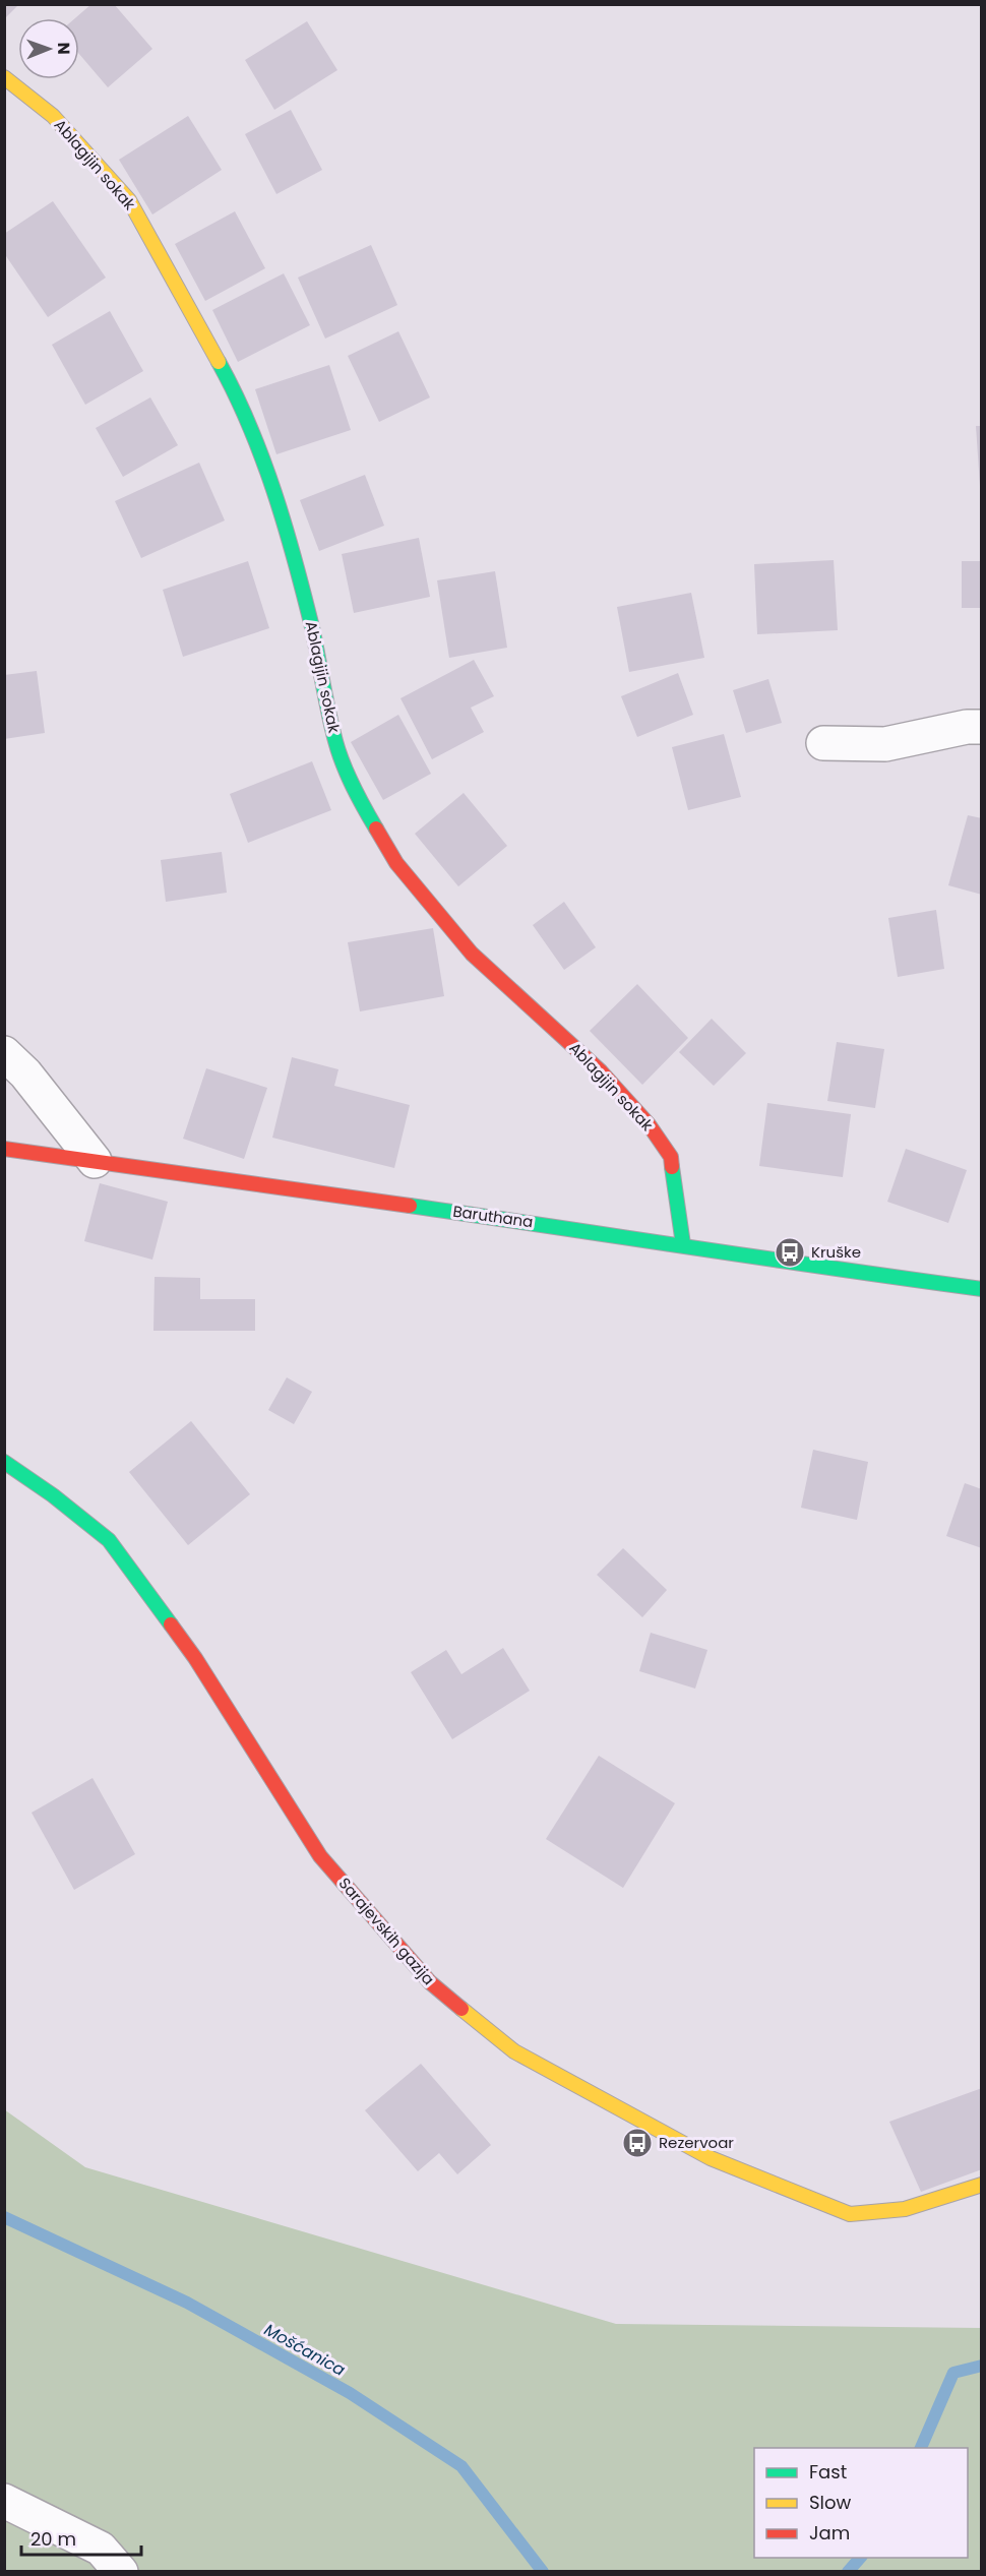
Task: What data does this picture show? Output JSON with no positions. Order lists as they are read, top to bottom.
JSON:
{
  "streets": {
    "street": ["Ablagijin sokak", "Baruthana", "Sarajevskih gazija"]
  },
  "crossings": [
    ["Ablagijin sokak", "Baruthana"]
  ],
  "water": ["Mošćanica"],
  "places": {
    "bus stop": ["Kruške", "Rezervoar"]
  },
  "legend": ["Fast", "Slow", "Jam"],
  "scale_bar": "20 m",
  "north": "right"
}
